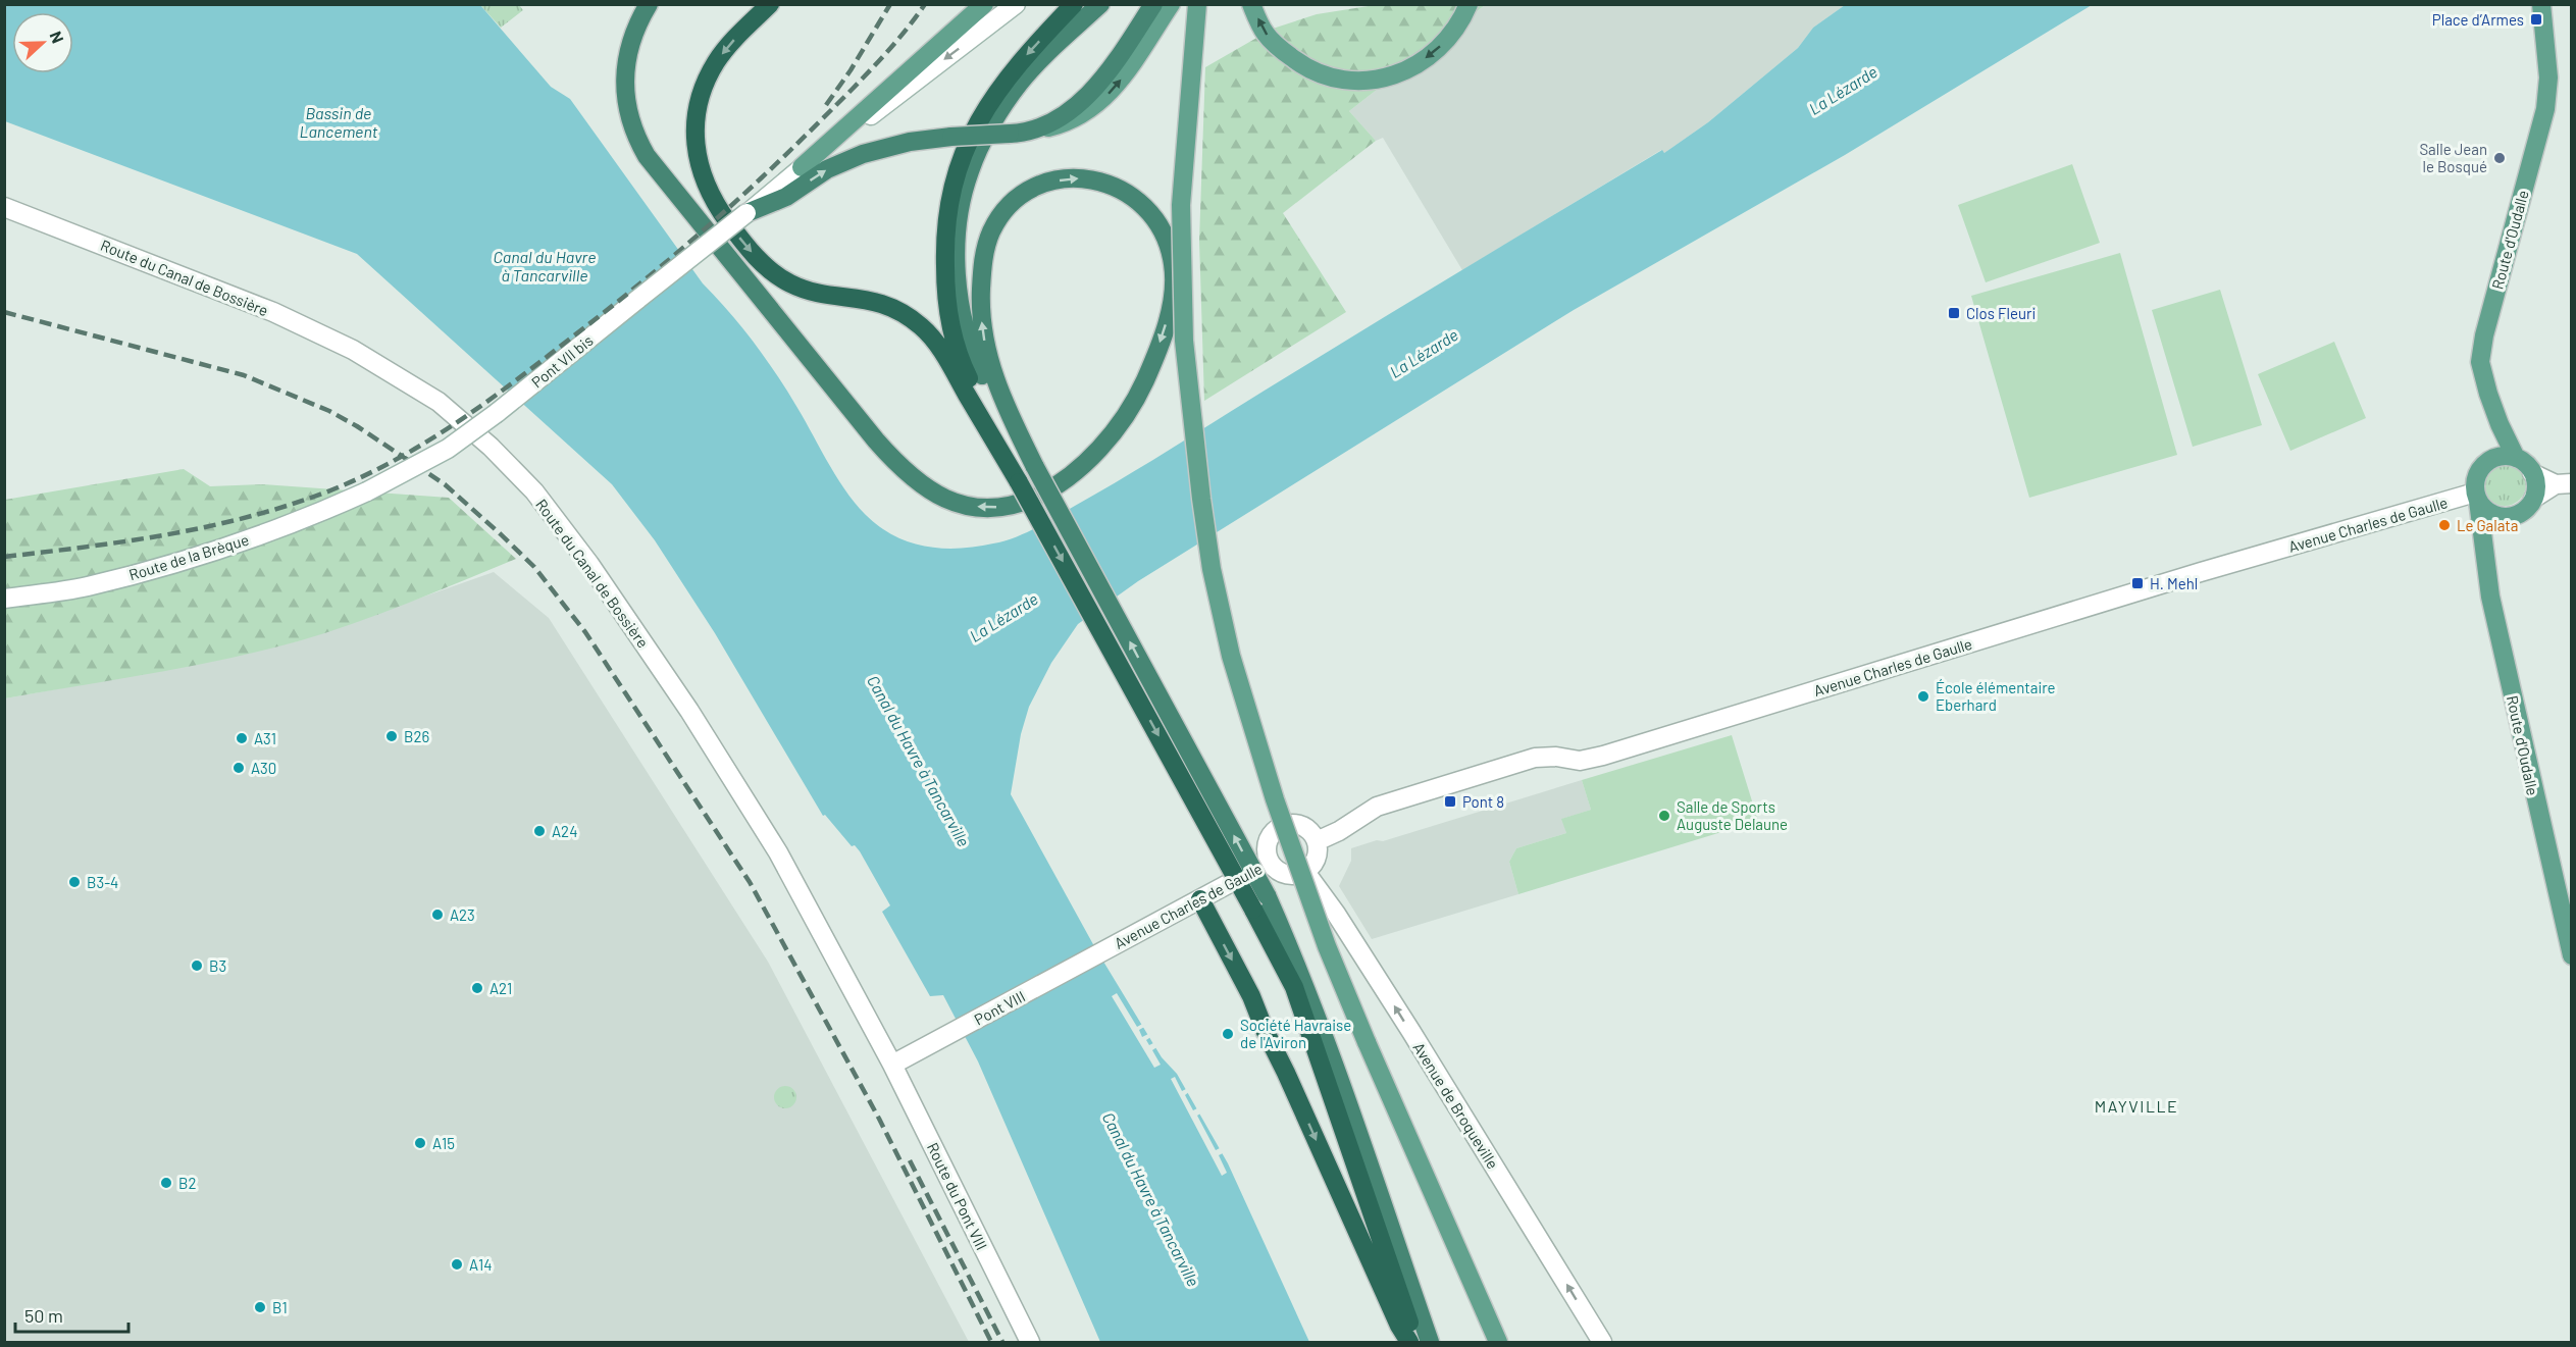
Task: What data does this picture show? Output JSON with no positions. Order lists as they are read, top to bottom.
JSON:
{
  "streets": {
    "main road": ["Route d'Oudalle"],
    "street": [
      "Route du Canal de Bossière",
      "Pont VII bis",
      "Avenue Charles de Gaulle",
      "Route de la Brèque",
      "Pont VIII",
      "Avenue de Broqueville",
      "Route du Pont VIII"
    ]
  },
  "crossings": [
    ["Route d'Oudalle", "Avenue Charles de Gaulle"],
    ["Route du Canal de Bossière", "Pont VIII"],
    ["Route du Canal de Bossière", "Route du Pont VIII"],
    ["Pont VII bis", "Route de la Brèque"],
    ["Avenue Charles de Gaulle", "Pont VIII"],
    ["Avenue Charles de Gaulle", "Avenue de Broqueville"],
    ["Pont VIII", "Route du Pont VIII"]
  ],
  "one_way": ["Avenue de Broqueville"],
  "districts": ["MAYVILLE"],
  "water": ["La Lézarde", "Bassin de Lancement", "Canal du Havre à Tancarville"],
  "places": {
    "transit": [
      "Place d’Armes",
      "Clos Fleuri",
      "H. Mehl",
      "Pont 8"
    ],
    "other": [
      "Salle Jean le Bosqué",
      "Le Galata",
      "École élémentaire Eberhard",
      "B26",
      "A31",
      "A30",
      "Salle de Sports Auguste Delaune",
      "A24",
      "B3-4",
      "A23",
      "B3",
      "A21",
      "Société Havraise de l'Aviron",
      "A15",
      "B2",
      "A14",
      "B1"
    ]
  },
  "scale_bar": "50 m",
  "north": "right"
}
